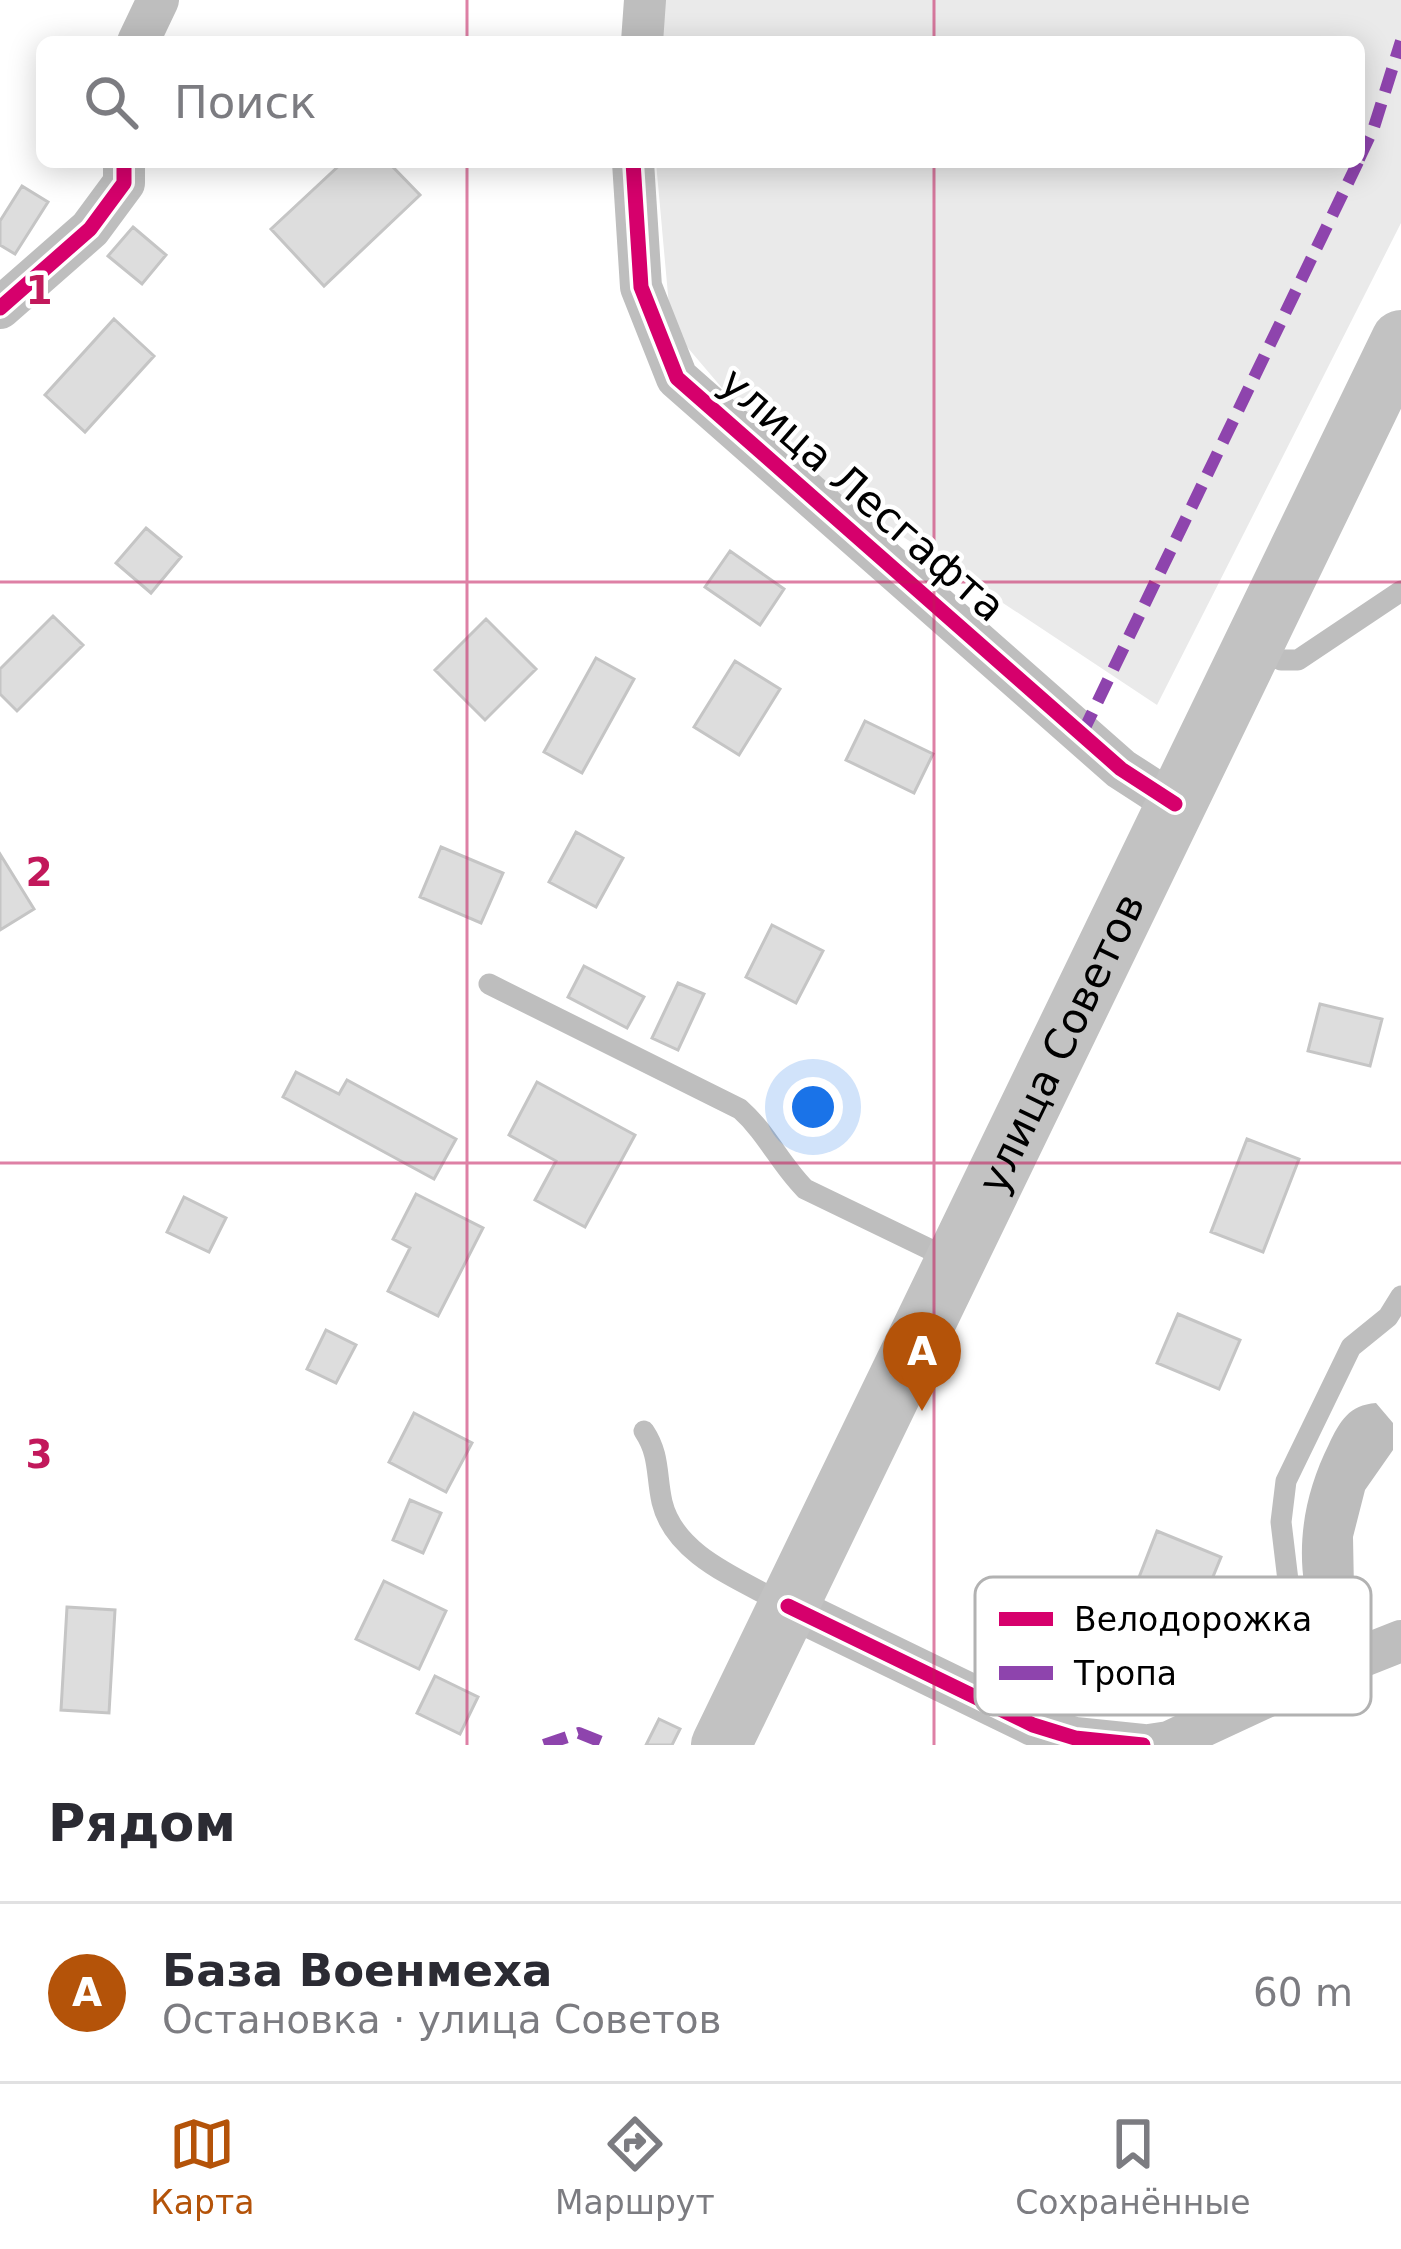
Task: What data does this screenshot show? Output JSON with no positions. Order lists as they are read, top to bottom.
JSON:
{
  "streets": {
    "main road": ["улица Советов"],
    "street": ["улица Лесгафта"]
  },
  "crossings": [
    ["улица Лесгафта", "улица Советов"]
  ],
  "legend": ["Велодорожка", "Тропа"],
  "page": {
    "search": "Поиск",
    "pins": "A",
    "heading": "Рядом",
    "list": [
      {
        "mark": "A",
        "name": "База Военмеха",
        "note": "Остановка · улица Советов",
        "value": "60 m"
      }
    ],
    "nav": ["Карта", "Маршрут", "Сохранённые"]
  },
  "grid": {
    "rows": ["1", "2", "3"]
  }
}
